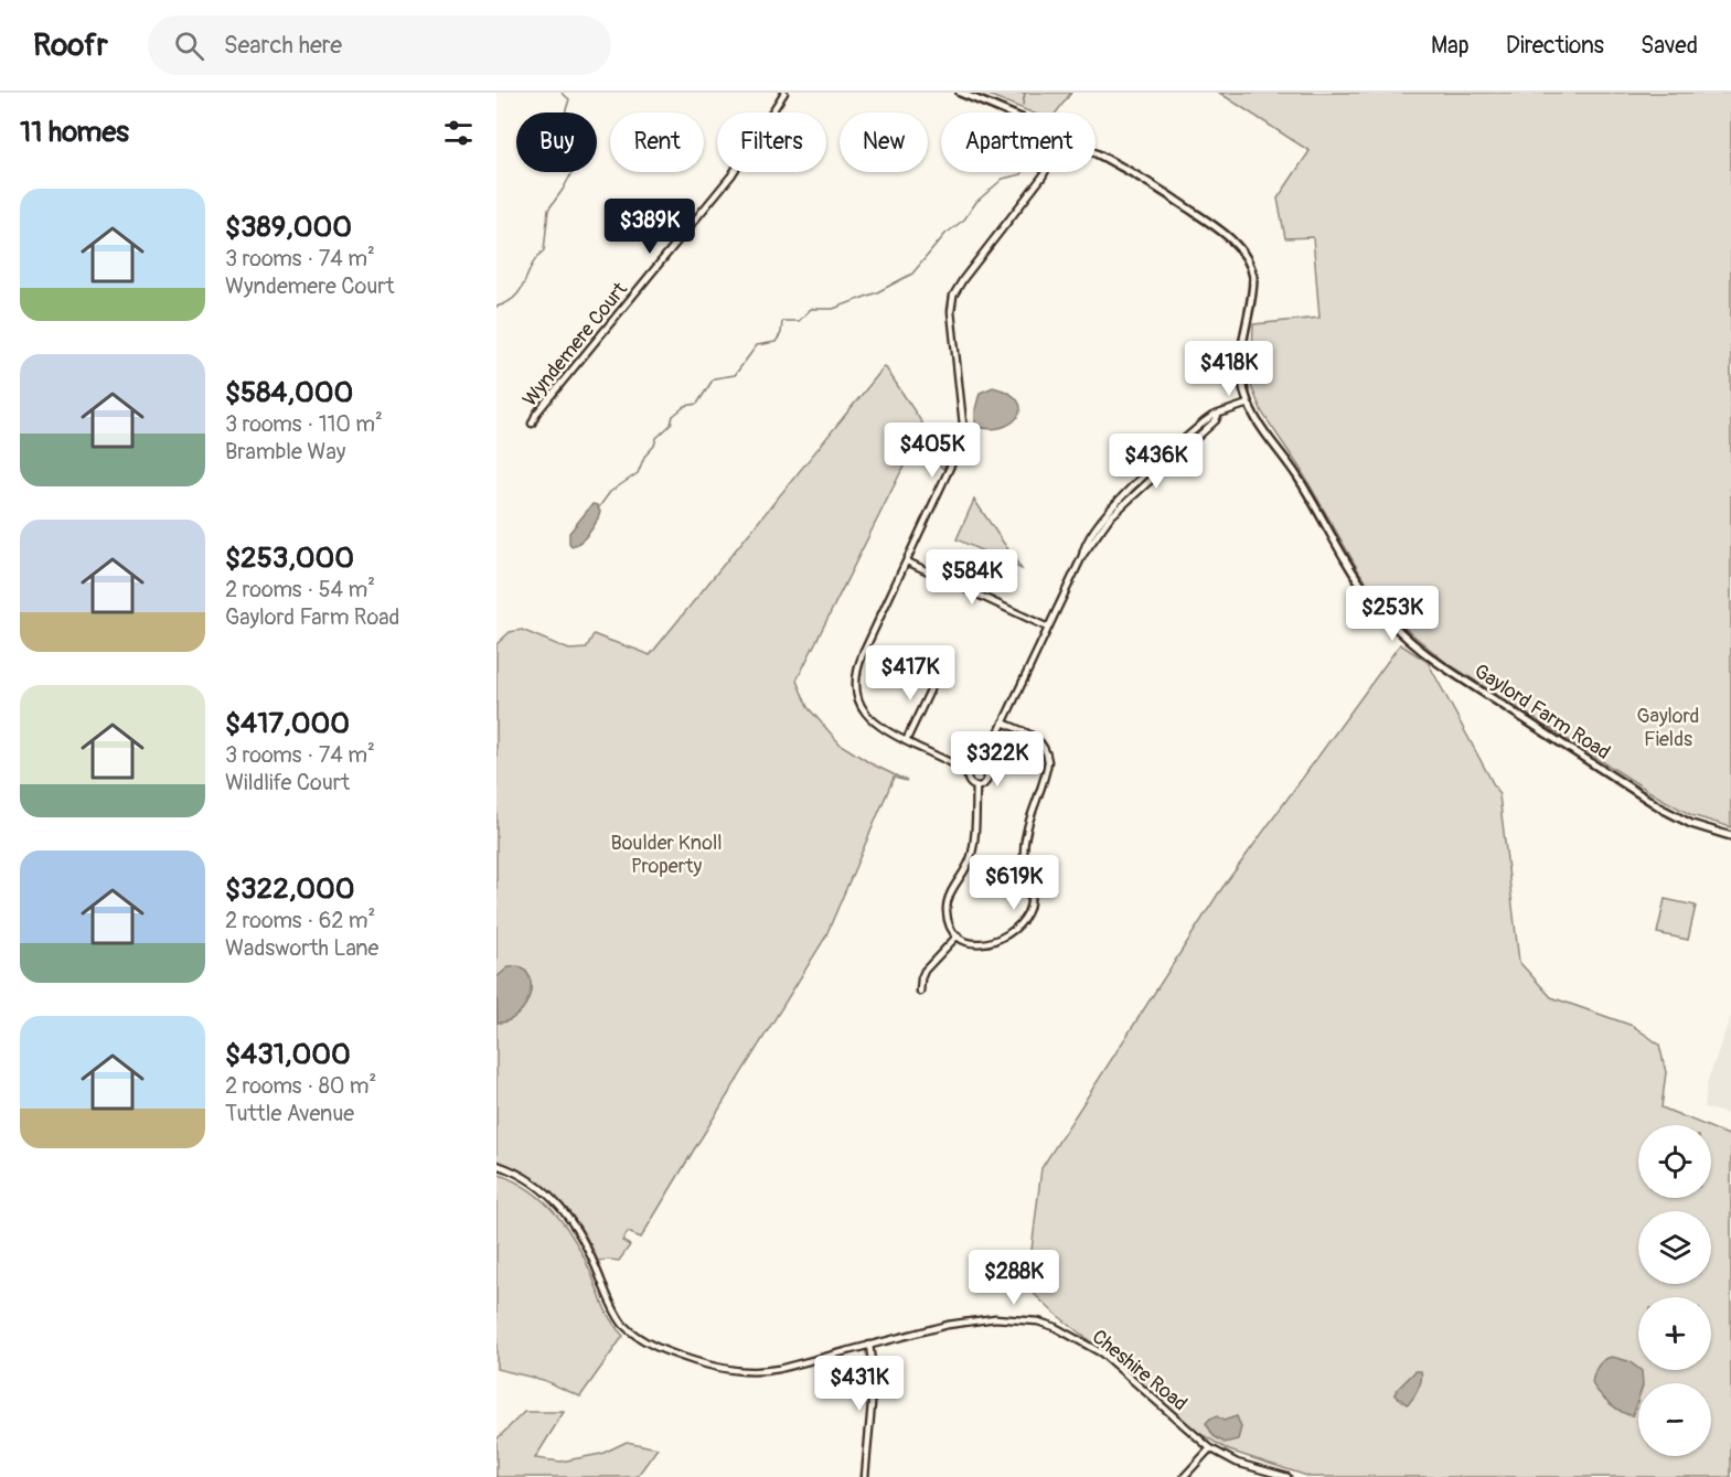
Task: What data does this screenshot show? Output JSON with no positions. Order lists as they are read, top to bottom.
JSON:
{
  "streets": {
    "street": ["Wyndemere Court", "Gaylord Farm Road", "Cheshire Road"]
  },
  "parks": ["Gaylord Fields", "Boulder Knoll Property"],
  "page": {
    "header": "Roofr",
    "search": "Search here",
    "nav": ["Map", "Directions", "Saved"],
    "heading": "11 homes",
    "chip": [
      "Buy",
      "Rent",
      "Filters",
      "New",
      "Apartment"
    ],
    "list": [
      {
        "name": "$389,000",
        "note": "3 rooms · 74 m² · Wyndemere Court"
      },
      {
        "name": "$584,000",
        "note": "3 rooms · 110 m² · Bramble Way"
      },
      {
        "name": "$253,000",
        "note": "2 rooms · 54 m² · Gaylord Farm Road"
      },
      {
        "name": "$417,000",
        "note": "3 rooms · 74 m² · Wildlife Court"
      },
      {
        "name": "$322,000",
        "note": "2 rooms · 62 m² · Wadsworth Lane"
      },
      {
        "name": "$431,000",
        "note": "2 rooms · 80 m² · Tuttle Avenue"
      }
    ],
    "price": [
      "$389K",
      "$418K",
      "$405K",
      "$436K",
      "$584K",
      "$253K",
      "$417K",
      "$322K",
      "$619K",
      "$288K",
      "$431K"
    ],
    "map_buttons": ["+", "−"]
  }
}
